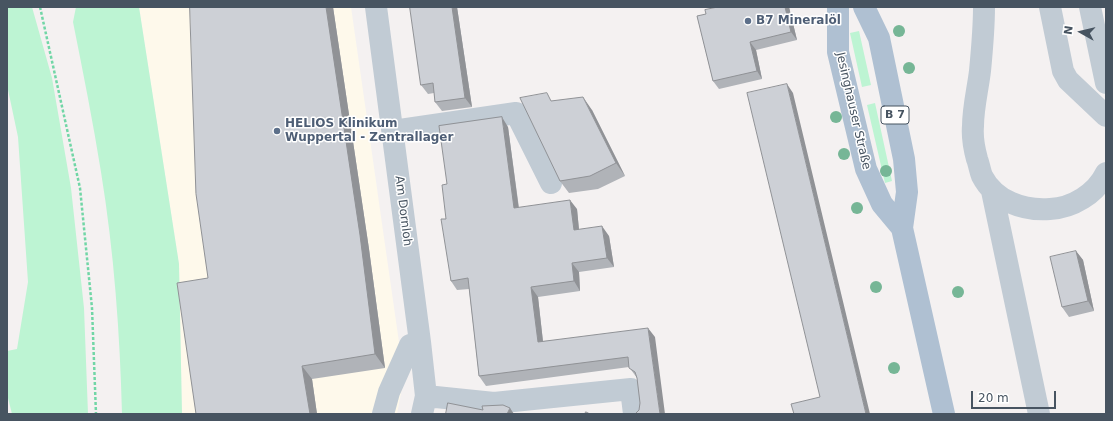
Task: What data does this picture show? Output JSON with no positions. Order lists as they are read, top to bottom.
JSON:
{
  "streets": {
    "main road": ["Jesinghauser Straße", "B 7"],
    "street": ["Am Dornloh"]
  },
  "places": ["B7 Mineralöl", "HELIOS Klinikum Wuppertal - Zentrallager"],
  "scale_bar": "20 m",
  "north": "left"
}
